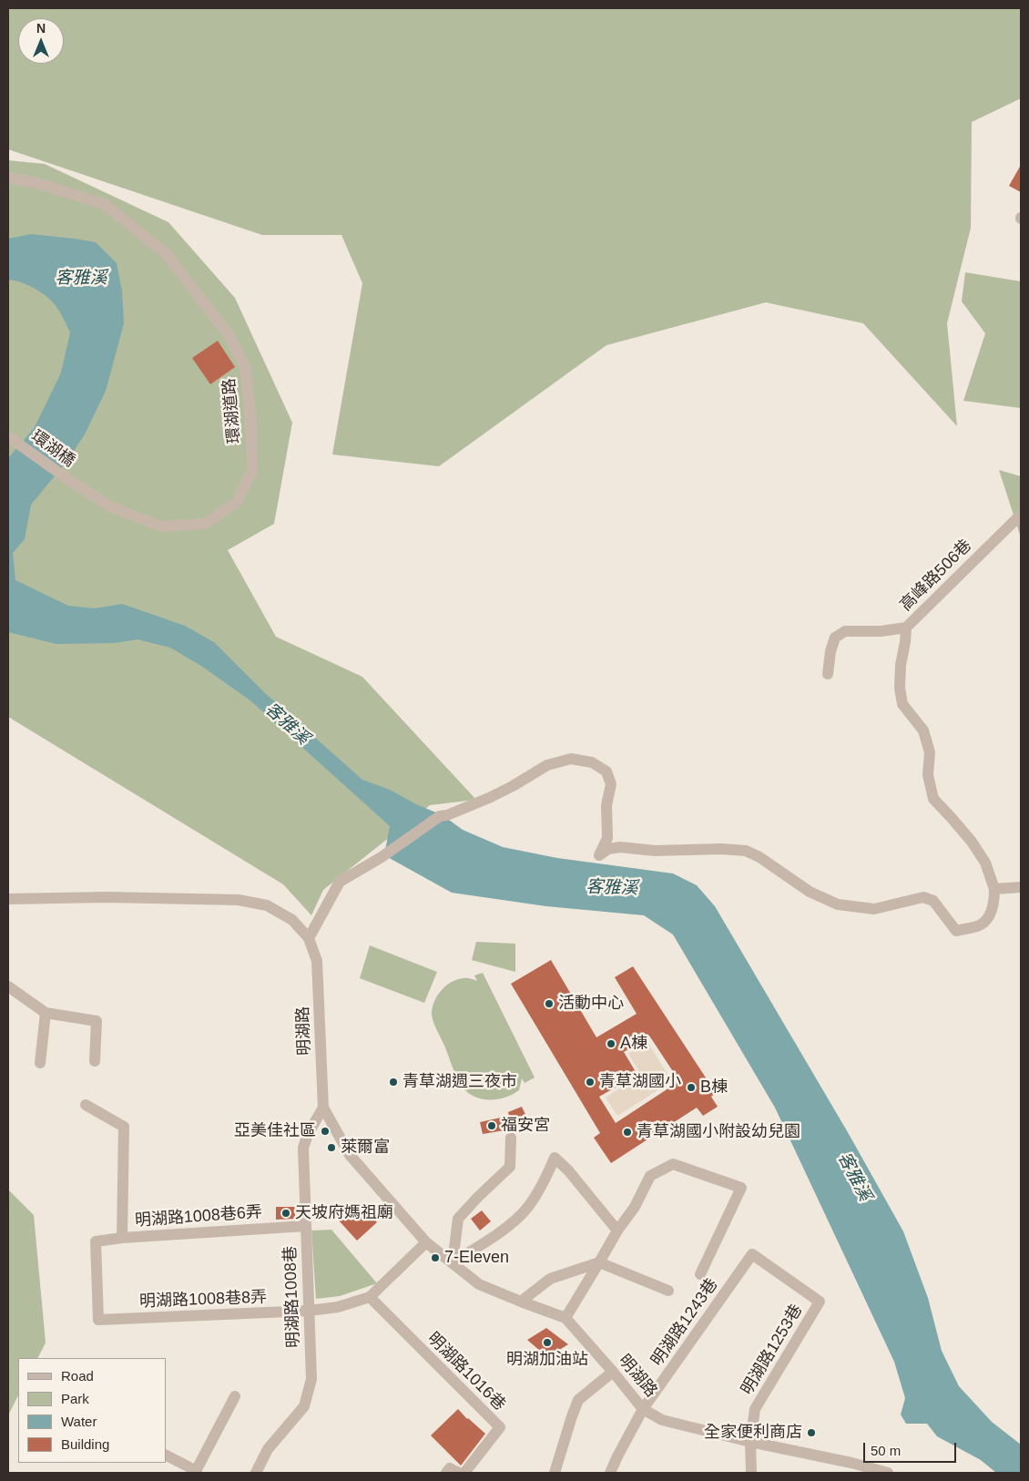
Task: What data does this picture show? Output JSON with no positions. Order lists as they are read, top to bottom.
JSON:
{
  "streets": {
    "street": [
      "環湖道路",
      "環湖橋",
      "高峰路506巷",
      "明湖路",
      "明湖路1008巷6弄",
      "明湖路1008巷",
      "明湖路1008巷8弄",
      "明湖路1243巷",
      "明湖路1253巷",
      "明湖路1016巷"
    ]
  },
  "crossings": [
    ["環湖道路", "環湖橋"],
    ["明湖路", "明湖路1008巷"],
    ["明湖路", "明湖路1243巷"],
    ["明湖路", "明湖路1253巷"],
    ["明湖路1008巷6弄", "明湖路1008巷"],
    ["明湖路1008巷6弄", "明湖路1008巷8弄"],
    ["明湖路1008巷", "明湖路1008巷8弄"],
    ["明湖路1243巷", "明湖路1253巷"]
  ],
  "water": ["客雅溪"],
  "places": [
    "活動中心",
    "A棟",
    "青草湖週三夜市",
    "青草湖國小",
    "B棟",
    "福安宮",
    "亞美佳社區",
    "青草湖國小附設幼兒園",
    "萊爾富",
    "天坡府媽祖廟",
    "7-Eleven",
    "明湖加油站",
    "全家便利商店"
  ],
  "legend": [
    "Road",
    "Park",
    "Water",
    "Building"
  ],
  "scale_bar": "50 m",
  "north": "top"
}
